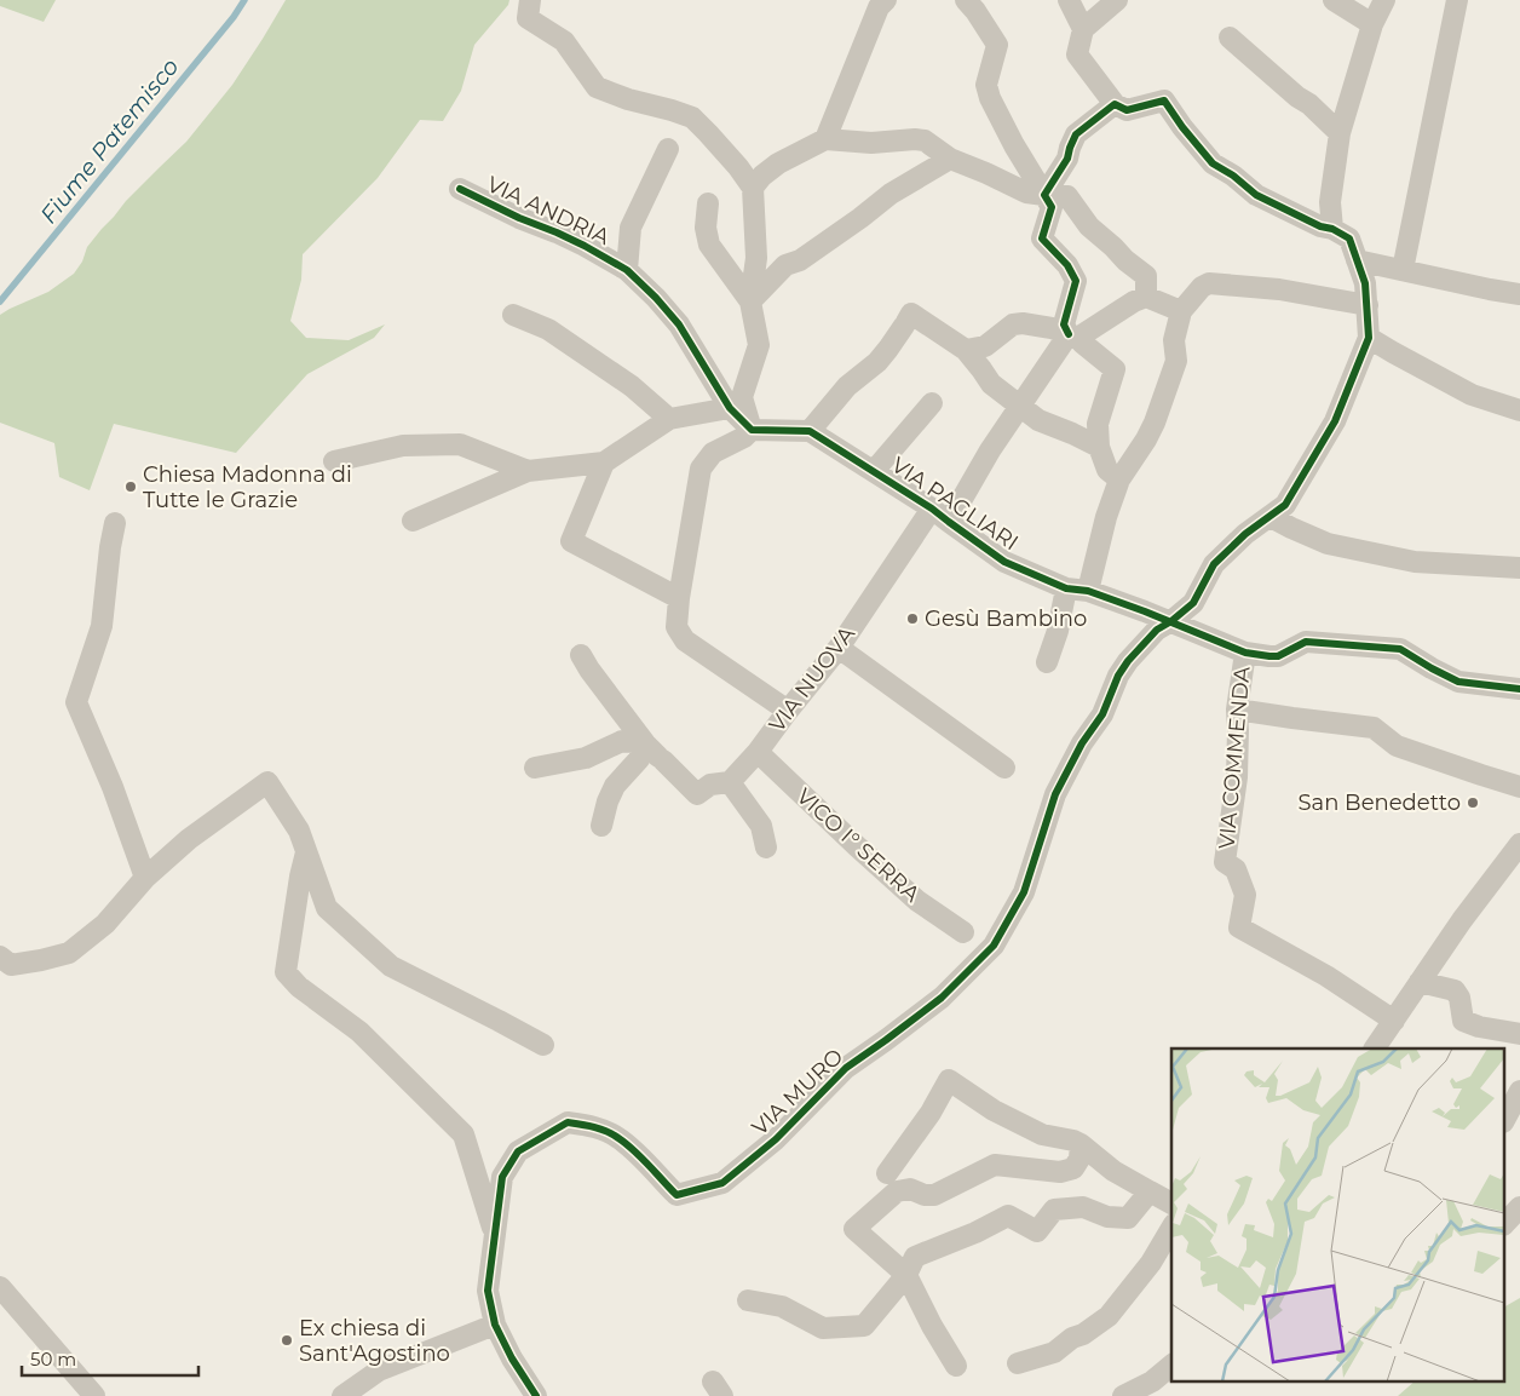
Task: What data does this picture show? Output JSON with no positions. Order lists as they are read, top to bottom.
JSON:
{
  "streets": {
    "street": [
      "VIA ANDRIA",
      "VIA PAGLIARI",
      "VIA NUOVA",
      "VIA COMMENDA",
      "VICO I° SERRA",
      "VIA MURO"
    ]
  },
  "crossings": [
    ["VIA PAGLIARI", "VIA NUOVA"],
    ["VIA PAGLIARI", "VIA COMMENDA"],
    ["VIA PAGLIARI", "VIA MURO"],
    ["VIA NUOVA", "VICO I° SERRA"]
  ],
  "water": ["Fiume Patemisco"],
  "places": [
    "Chiesa Madonna di Tutte le Grazie",
    "Gesù Bambino",
    "San Benedetto",
    "Ex chiesa di Sant'Agostino"
  ],
  "scale_bar": "50 m"
}
